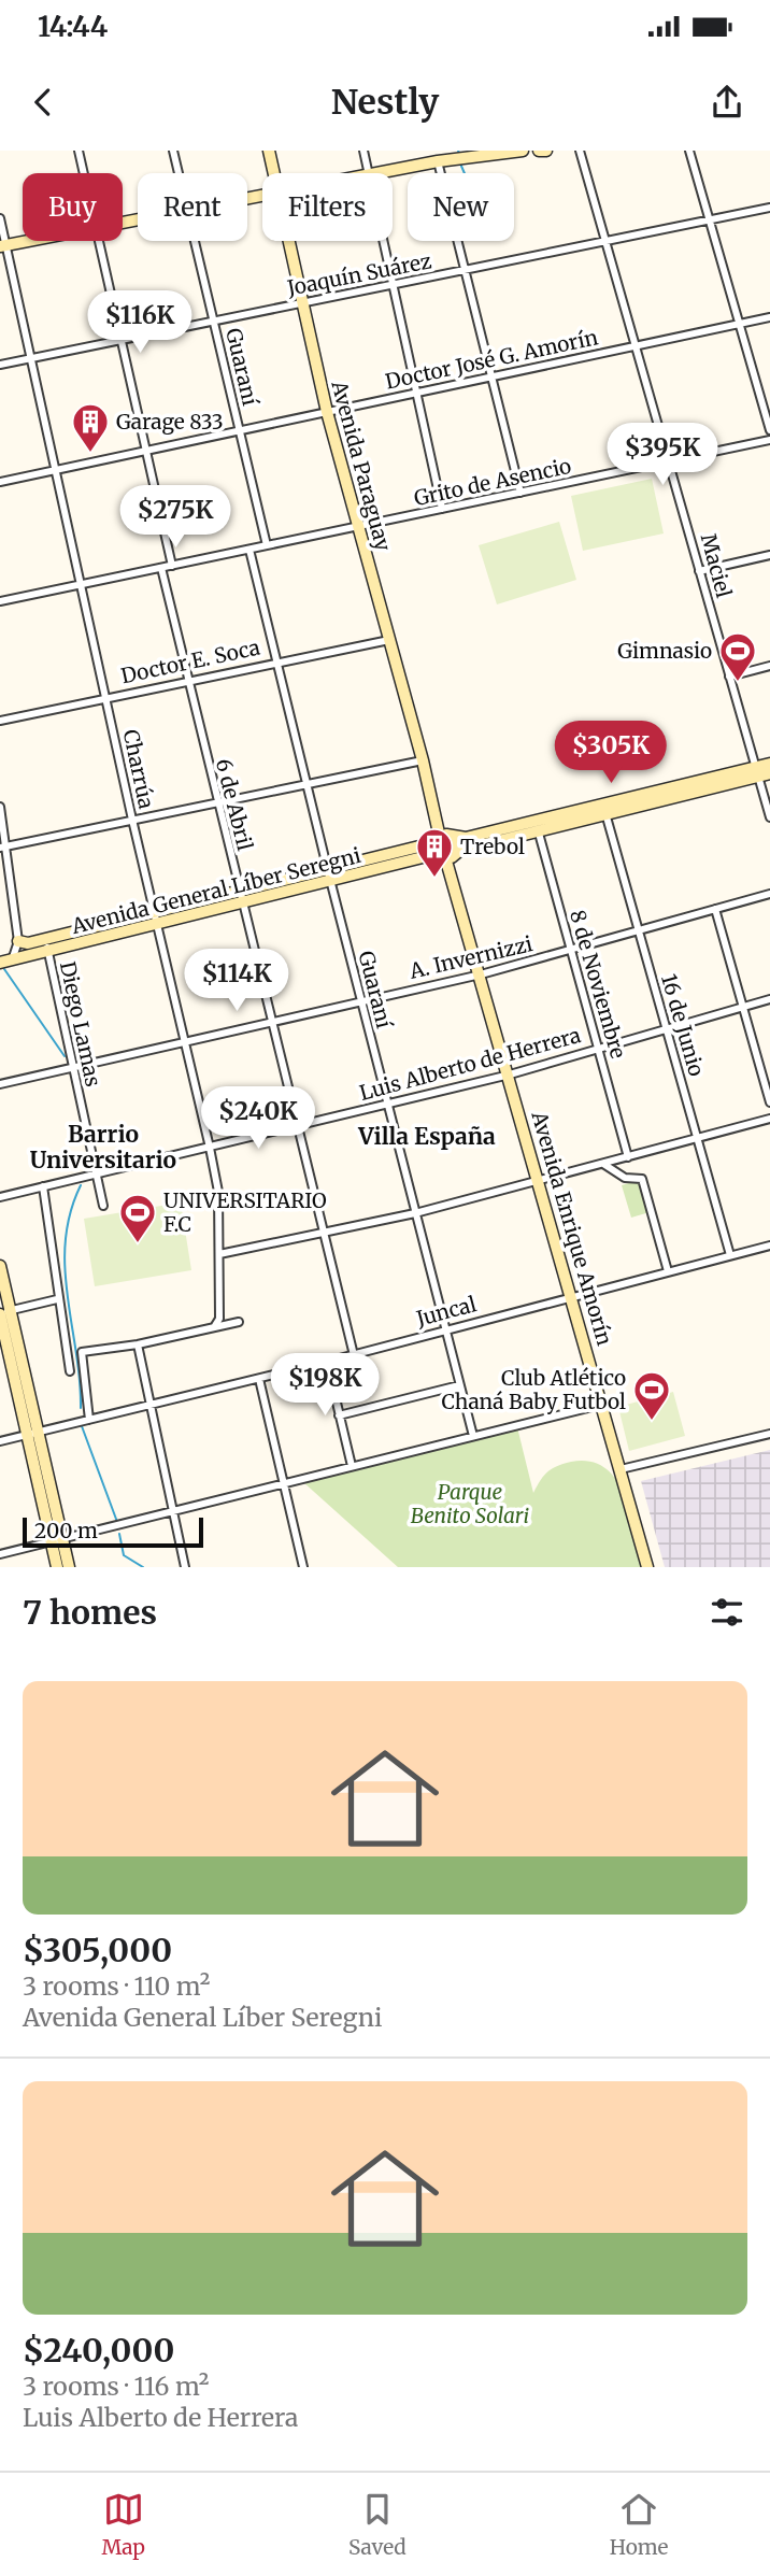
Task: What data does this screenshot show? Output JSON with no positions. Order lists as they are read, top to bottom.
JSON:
{
  "streets": {
    "street": [
      "Joaquín Suárez",
      "Doctor José G. Amorín",
      "Guaraní",
      "Avenida Paraguay",
      "Grito de Asencio",
      "Maciel",
      "Doctor E. Soca",
      "Charrúa",
      "6 de Abril",
      "Avenida General Líber Seregni",
      "A. Invernizzi",
      "8 de Noviembre",
      "Diego Lamas",
      "16 de Junio",
      "Luis Alberto de Herrera",
      "Avenida Enrique Amorín",
      "Juncal"
    ]
  },
  "crossings": [
    ["Joaquín Suárez", "Guaraní"],
    ["Joaquín Suárez", "Avenida Paraguay"],
    ["Joaquín Suárez", "Maciel"],
    ["Joaquín Suárez", "Charrúa"],
    ["Doctor José G. Amorín", "Guaraní"],
    ["Doctor José G. Amorín", "Avenida Paraguay"],
    ["Doctor José G. Amorín", "Maciel"],
    ["Doctor José G. Amorín", "Charrúa"],
    ["Guaraní", "Grito de Asencio"],
    ["Guaraní", "Doctor E. Soca"],
    ["Guaraní", "Avenida General Líber Seregni"],
    ["Guaraní", "A. Invernizzi"],
    ["Guaraní", "Luis Alberto de Herrera"],
    ["Guaraní", "Juncal"],
    ["Avenida Paraguay", "Grito de Asencio"],
    ["Avenida Paraguay", "Doctor E. Soca"],
    ["Avenida Paraguay", "Avenida General Líber Seregni"],
    ["Avenida Paraguay", "Avenida Enrique Amorín"],
    ["Grito de Asencio", "Maciel"],
    ["Grito de Asencio", "Charrúa"],
    ["Grito de Asencio", "6 de Abril"],
    ["Maciel", "Avenida General Líber Seregni"],
    ["Doctor E. Soca", "Charrúa"],
    ["Doctor E. Soca", "6 de Abril"],
    ["Charrúa", "Avenida General Líber Seregni"],
    ["Charrúa", "A. Invernizzi"],
    ["Charrúa", "Luis Alberto de Herrera"],
    ["6 de Abril", "Avenida General Líber Seregni"],
    ["6 de Abril", "A. Invernizzi"],
    ["6 de Abril", "Luis Alberto de Herrera"],
    ["6 de Abril", "Juncal"],
    ["Avenida General Líber Seregni", "8 de Noviembre"],
    ["Avenida General Líber Seregni", "Diego Lamas"],
    ["Avenida General Líber Seregni", "16 de Junio"],
    ["Avenida General Líber Seregni", "Avenida Enrique Amorín"],
    ["A. Invernizzi", "8 de Noviembre"],
    ["A. Invernizzi", "Diego Lamas"],
    ["A. Invernizzi", "16 de Junio"],
    ["A. Invernizzi", "Avenida Enrique Amorín"],
    ["8 de Noviembre", "Luis Alberto de Herrera"],
    ["Diego Lamas", "Luis Alberto de Herrera"],
    ["16 de Junio", "Luis Alberto de Herrera"],
    ["16 de Junio", "Juncal"],
    ["Luis Alberto de Herrera", "Avenida Enrique Amorín"],
    ["Avenida Enrique Amorín", "Juncal"]
  ],
  "districts": ["Barrio Universitario", "Villa España"],
  "parks": ["Parque Benito Solari"],
  "places": {
    "building": ["Garage 833", "Trebol"],
    "sports": ["Gimnasio", "UNIVERSITARIO F.C", "Club Atlético Chaná Baby Futbol"]
  },
  "scale_bar": "200 m",
  "page": {
    "status": "14:44",
    "header": "Nestly",
    "chip": [
      "Buy",
      "Rent",
      "Filters",
      "New"
    ],
    "price": [
      "$116K",
      "$395K",
      "$275K",
      "$305K",
      "$114K",
      "$240K",
      "$198K"
    ],
    "scale": "200 m",
    "heading": "7 homes",
    "list": [
      {
        "name": "$305,000",
        "note": "3 rooms · 110 m² · Avenida General Líber Seregni"
      },
      {
        "name": "$240,000",
        "note": "3 rooms · 116 m² · Luis Alberto de Herrera"
      }
    ],
    "tabs": ["Map", "Saved", "Home"]
  }
}
